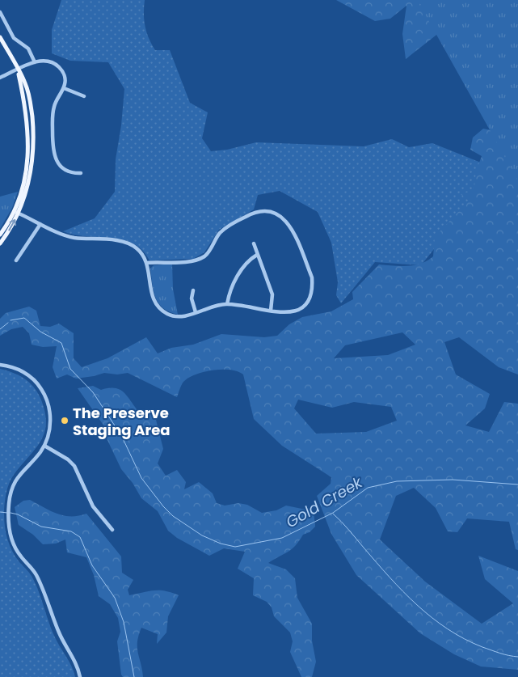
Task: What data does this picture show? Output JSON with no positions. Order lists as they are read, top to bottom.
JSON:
{
  "water": ["Gold Creek"],
  "places": ["The Preserve Staging Area"]
}
